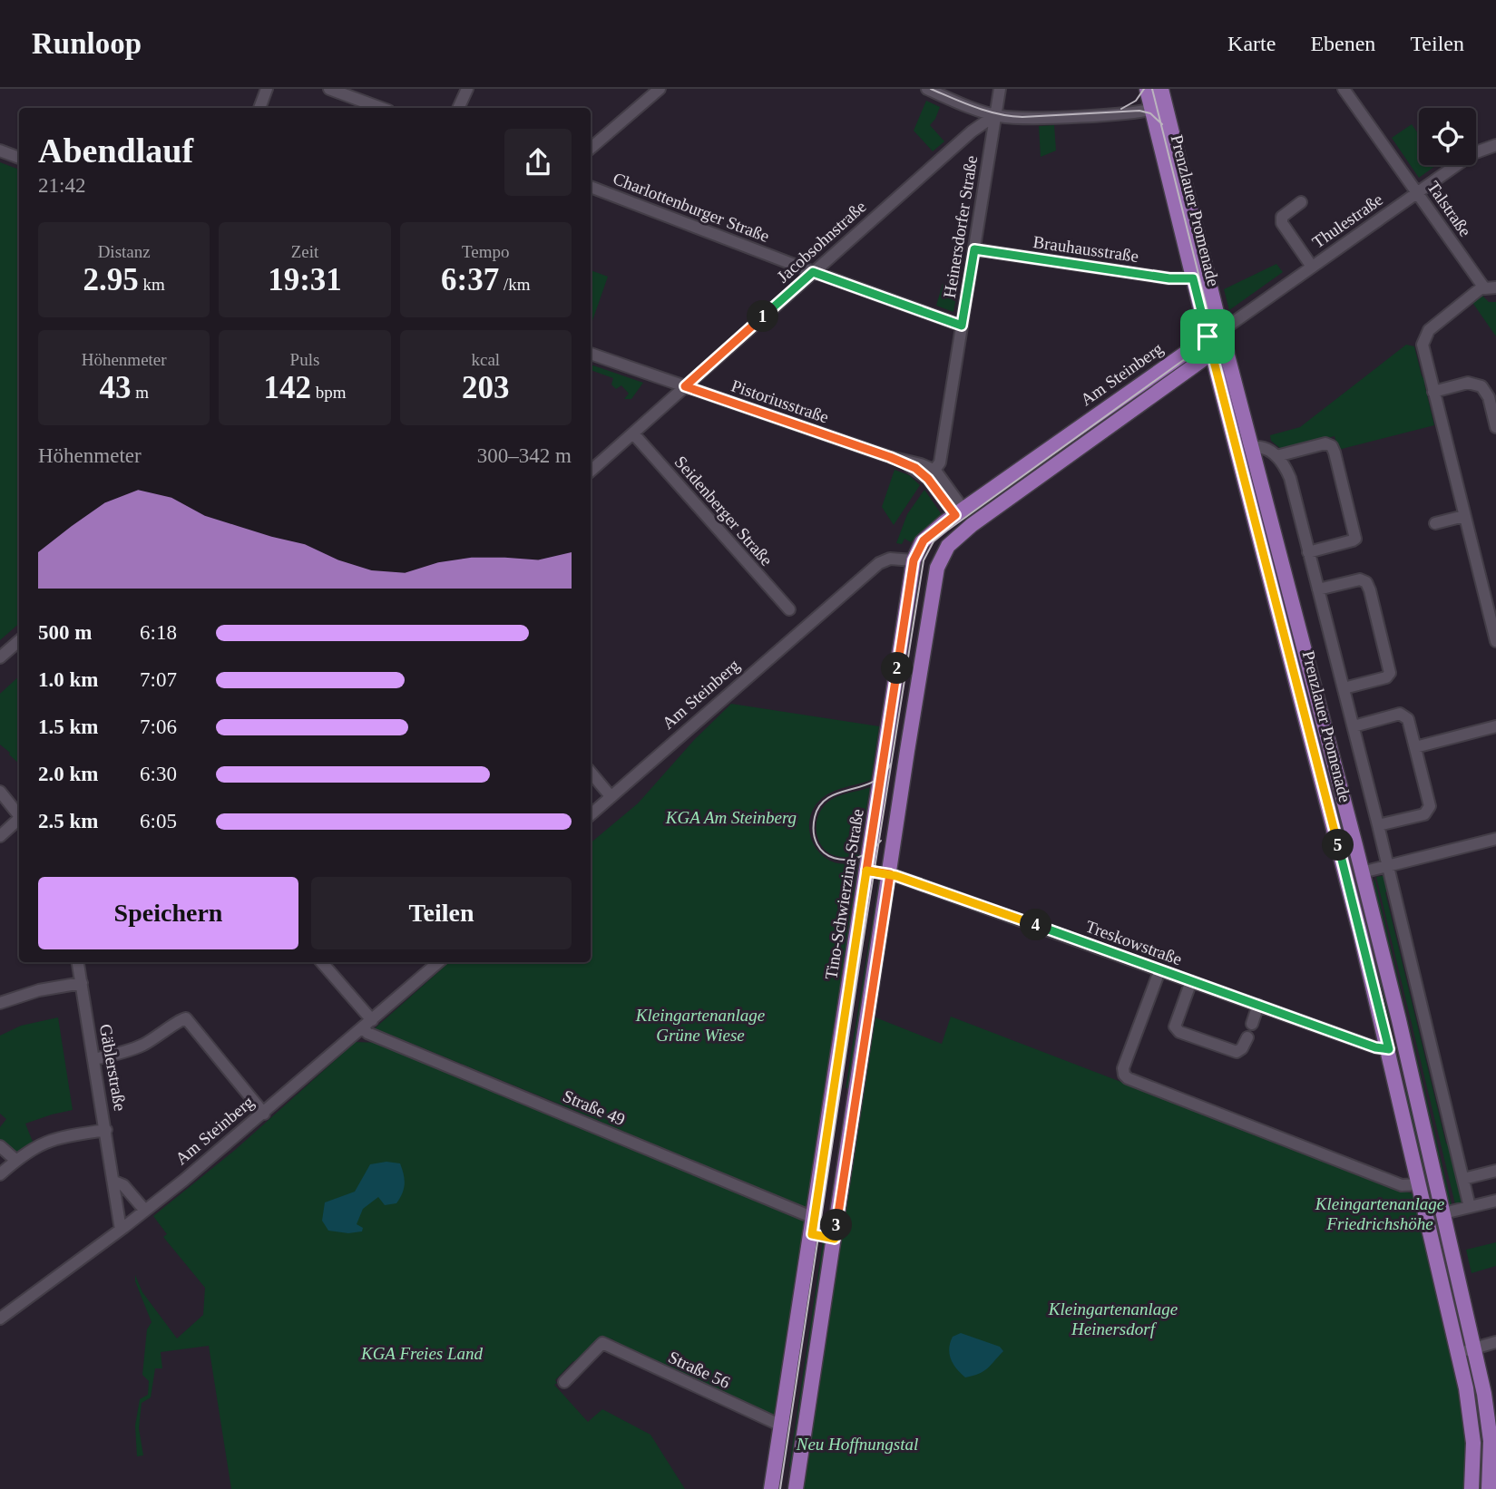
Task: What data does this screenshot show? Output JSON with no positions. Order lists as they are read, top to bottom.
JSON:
{
  "streets": {
    "main road": ["Prenzlauer Promenade", "Am Steinberg", "Tino-Schwierzina-Straße"],
    "street": [
      "Charlottenburger Straße",
      "Talstraße",
      "Thulestraße",
      "Heinersdorfer Straße",
      "Jacobsohnstraße",
      "Brauhausstraße",
      "Pistoriusstraße",
      "Seidenberger Straße",
      "Treskowstraße",
      "Gäblerstraße",
      "Straße 49",
      "Straße 56"
    ]
  },
  "crossings": [
    ["Charlottenburger Straße", "Heinersdorfer Straße"],
    ["Charlottenburger Straße", "Jacobsohnstraße"],
    ["Talstraße", "Thulestraße"],
    ["Prenzlauer Promenade", "Thulestraße"],
    ["Prenzlauer Promenade", "Brauhausstraße"],
    ["Prenzlauer Promenade", "Am Steinberg"],
    ["Prenzlauer Promenade", "Treskowstraße"],
    ["Thulestraße", "Am Steinberg"],
    ["Heinersdorfer Straße", "Jacobsohnstraße"],
    ["Heinersdorfer Straße", "Brauhausstraße"],
    ["Heinersdorfer Straße", "Pistoriusstraße"],
    ["Jacobsohnstraße", "Pistoriusstraße"],
    ["Jacobsohnstraße", "Seidenberger Straße"],
    ["Am Steinberg", "Pistoriusstraße"],
    ["Am Steinberg", "Tino-Schwierzina-Straße"],
    ["Am Steinberg", "Gäblerstraße"],
    ["Am Steinberg", "Straße 49"],
    ["Tino-Schwierzina-Straße", "Treskowstraße"],
    ["Tino-Schwierzina-Straße", "Straße 49"],
    ["Tino-Schwierzina-Straße", "Straße 56"]
  ],
  "parks": [
    "KGA Am Steinberg",
    "Kleingartenanlage Grüne Wiese",
    "Kleingartenanlage Friedrichshöhe",
    "Kleingartenanlage Heinersdorf",
    "KGA Freies Land",
    "Neu Hoffnungstal"
  ],
  "page": {
    "header": "Runloop",
    "nav": ["Karte", "Ebenen", "Teilen"],
    "heading": ["Abendlauf", "21:42"],
    "stats": [
      ["Distanz", "2.95 km"],
      ["Zeit", "19:31"],
      ["Tempo", "6:37 /km"],
      ["Höhenmeter", "43 m"],
      ["Puls", "142 bpm"],
      ["kcal", "203"]
    ],
    "pins": [
      "1",
      "2",
      "5",
      "4",
      "3"
    ],
    "chart": ["Höhenmeter", "300–342 m"],
    "list": [
      {
        "name": "500 m",
        "note": "6:18"
      },
      {
        "name": "1.0 km",
        "note": "7:07"
      },
      {
        "name": "1.5 km",
        "note": "7:06"
      },
      {
        "name": "2.0 km",
        "note": "6:30"
      },
      {
        "name": "2.5 km",
        "note": "6:05"
      }
    ],
    "buttons": ["Speichern", "Teilen"]
  }
}
